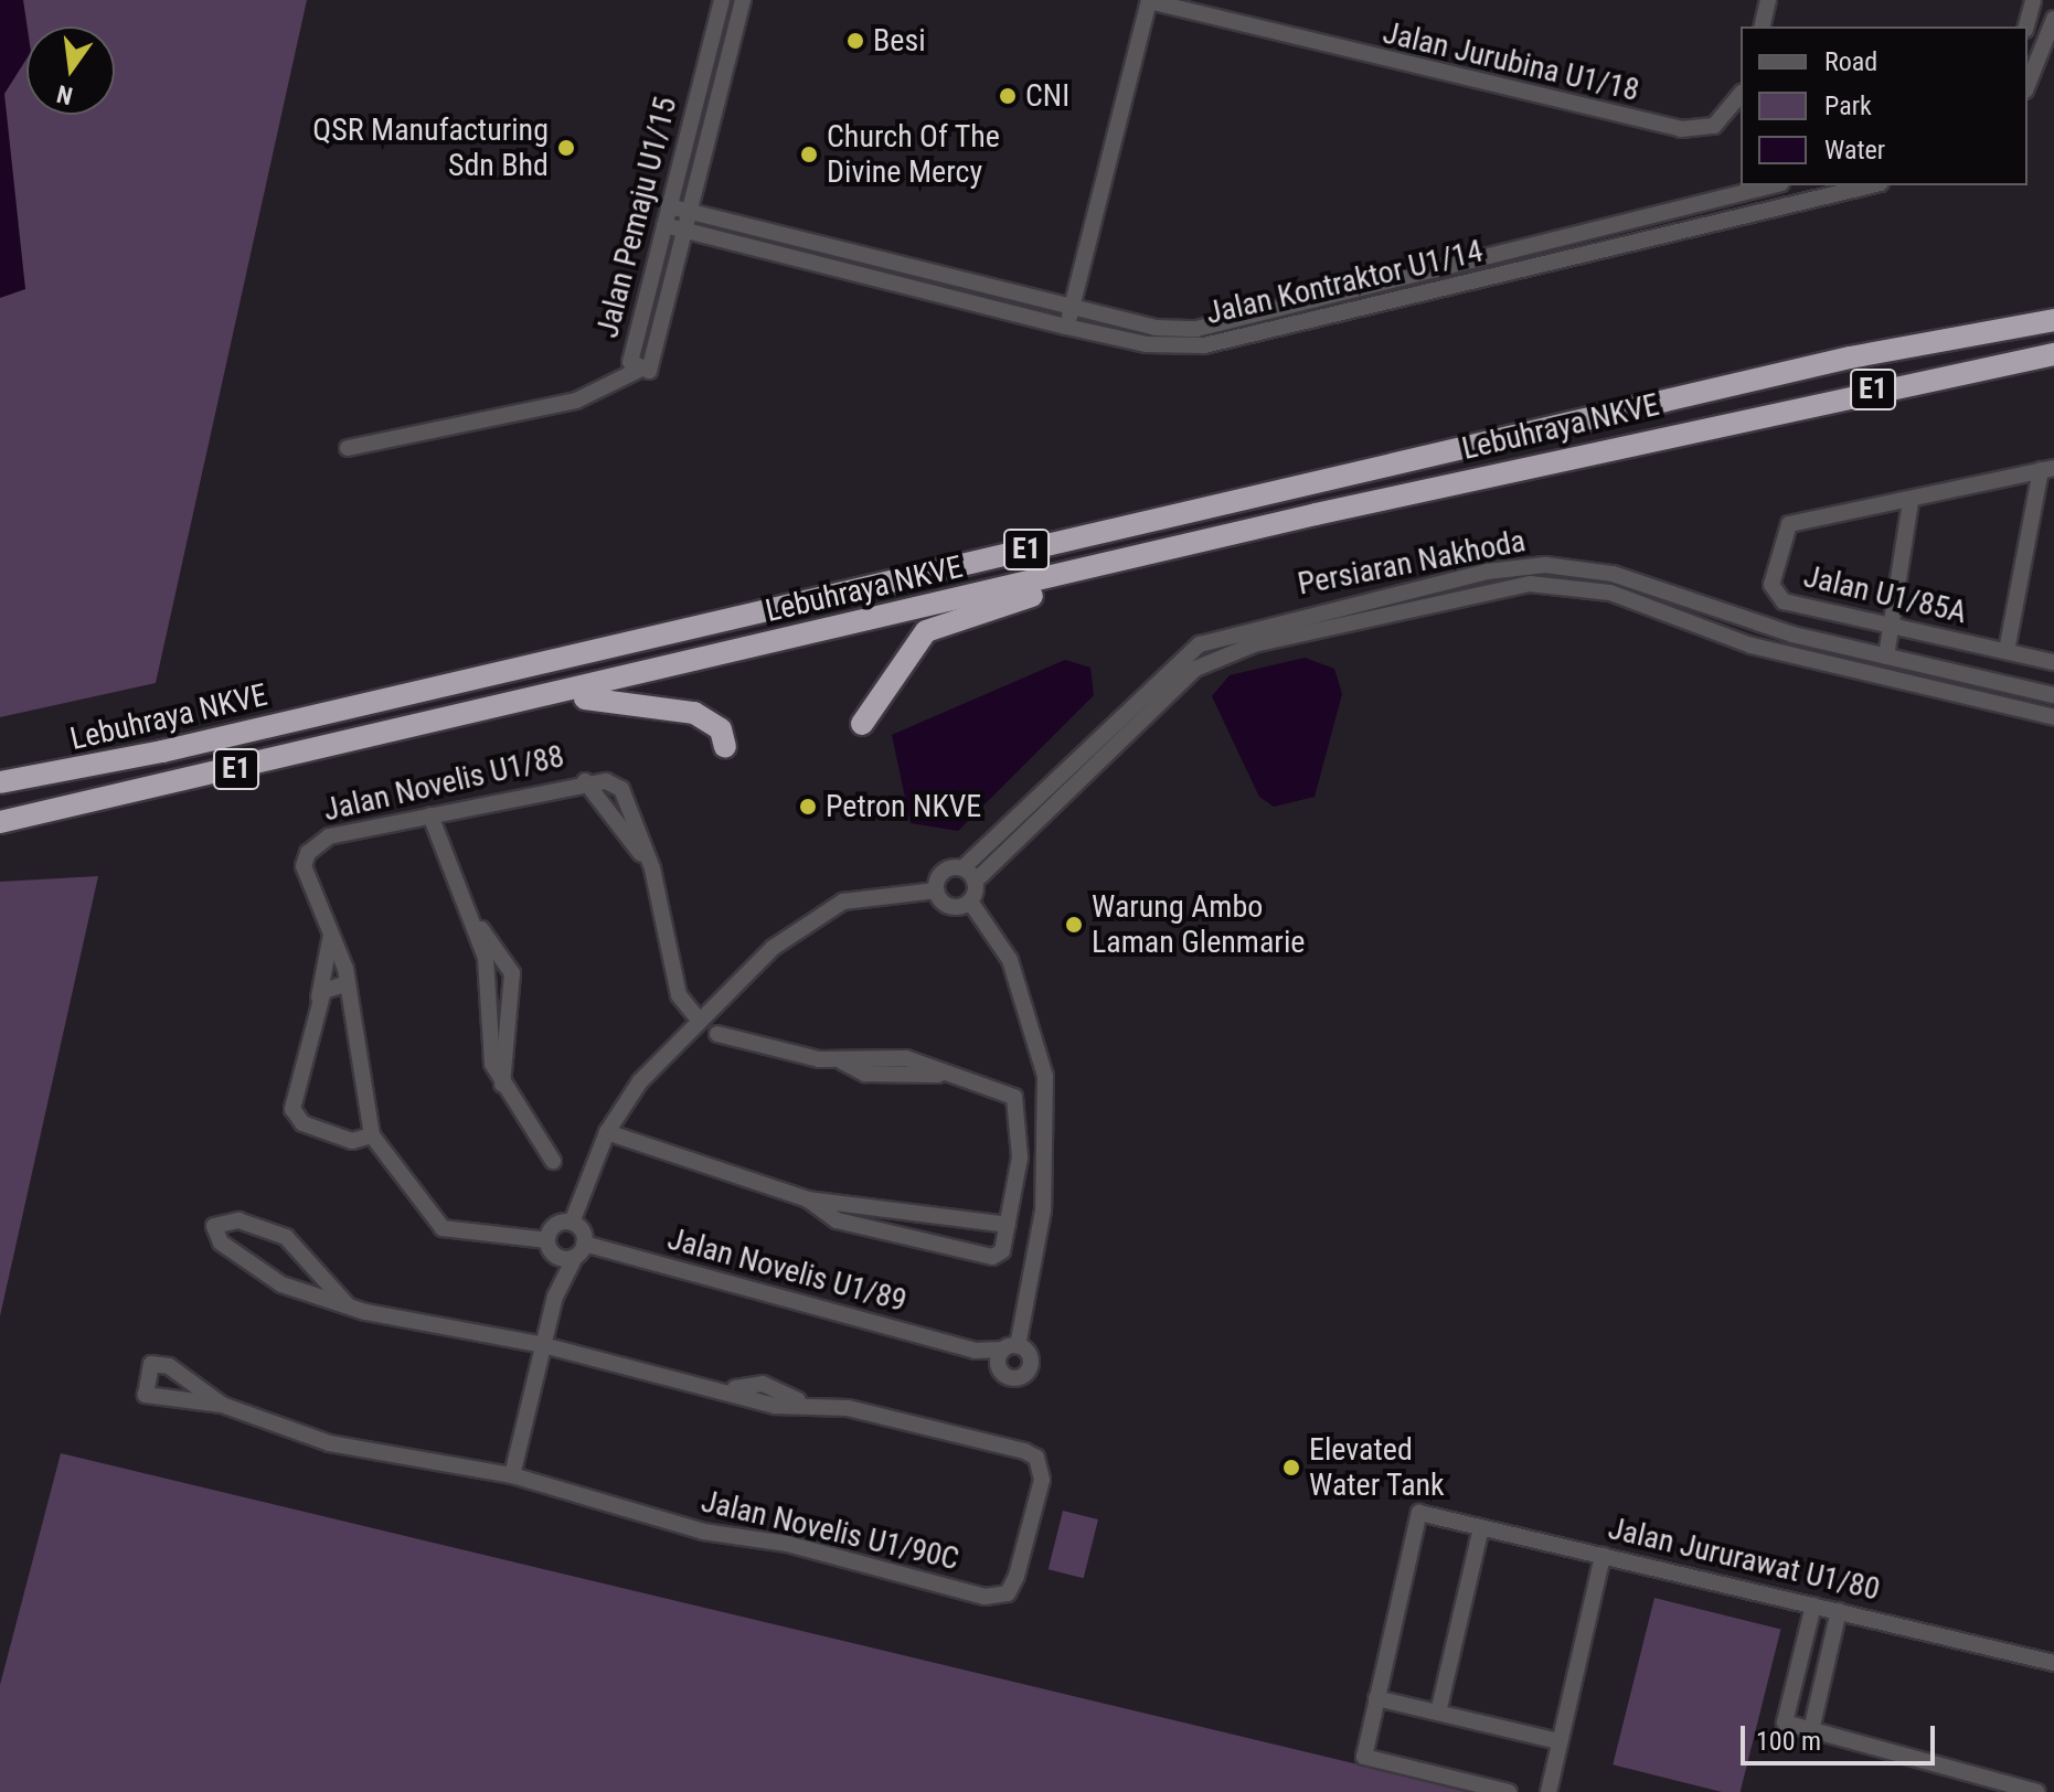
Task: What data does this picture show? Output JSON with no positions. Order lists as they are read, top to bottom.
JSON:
{
  "streets": {
    "highway": ["E1", "Lebuhraya NKVE"],
    "street": [
      "Jalan Jurubina U1/18",
      "Jalan Pemaju U1/15",
      "Jalan Kontraktor U1/14",
      "Persiaran Nakhoda",
      "Jalan U1/85A",
      "Jalan Novelis U1/88",
      "Jalan Novelis U1/89",
      "Jalan Novelis U1/90C",
      "Jalan Jururawat U1/80"
    ]
  },
  "crossings": [
    ["Jalan Pemaju U1/15", "Jalan Kontraktor U1/14"],
    ["Jalan Novelis U1/88", "Jalan Novelis U1/89"]
  ],
  "places": [
    "Besi",
    "CNI",
    "QSR Manufacturing Sdn Bhd",
    "Church Of The Divine Mercy",
    "Petron NKVE",
    "Warung Ambo Laman Glenmarie",
    "Elevated Water Tank"
  ],
  "legend": ["Road", "Park", "Water"],
  "scale_bar": "100 m",
  "north": "bottom"
}
